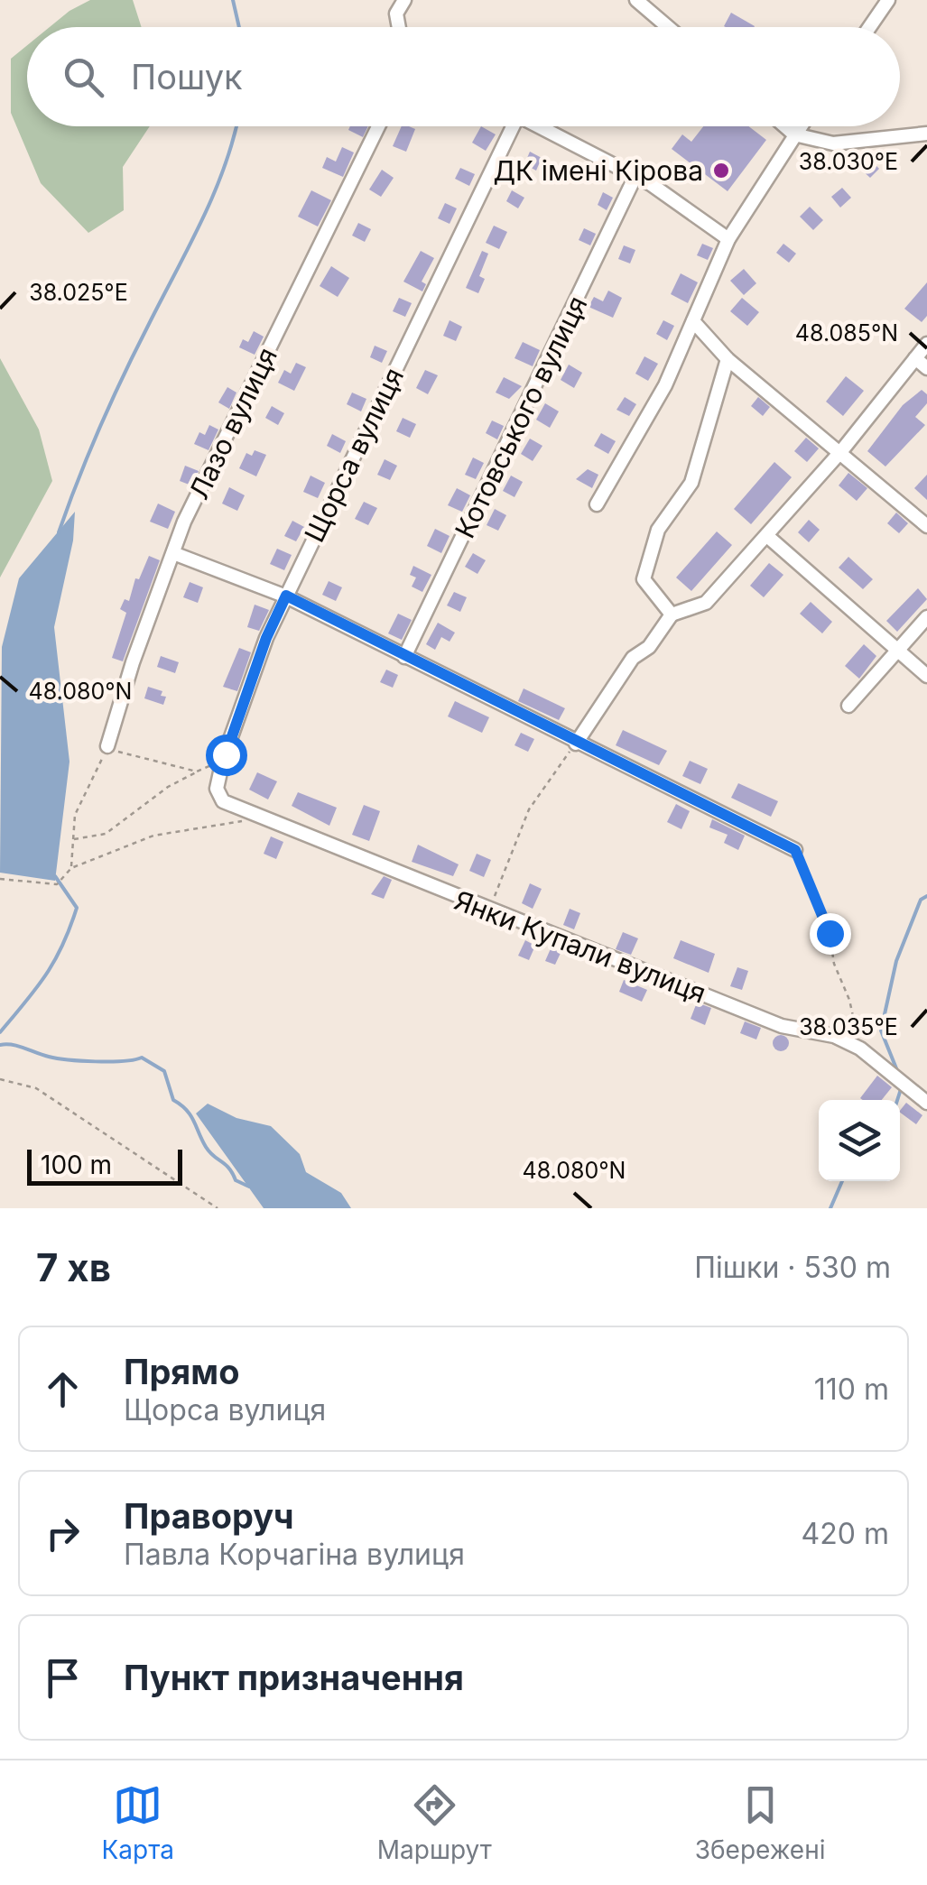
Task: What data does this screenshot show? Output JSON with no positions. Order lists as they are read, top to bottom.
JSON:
{
  "streets": {
    "street": [
      "Котовського вулиця",
      "Лазо вулиця",
      "Щорса вулиця",
      "Янки Купали вулиця"
    ]
  },
  "crossings": [
    ["Щорса вулиця", "Янки Купали вулиця"]
  ],
  "places": ["ДК імені Кірова"],
  "scale_bar": "100 m",
  "page": {
    "search": "Пошук",
    "scale": "100 m",
    "heading": ["7 хв", "Пішки · 530 m"],
    "list": [
      ["Прямо", "Щорса вулиця", "110 m"],
      ["Праворуч", "Павла Корчагіна вулиця", "420 m"],
      "Пункт призначення"
    ],
    "nav": ["Карта", "Маршрут", "Збережені"]
  },
  "coordinates": [
    "38.030°E",
    "38.025°E",
    "48.085°N",
    "48.080°N",
    "38.035°E"
  ]
}
